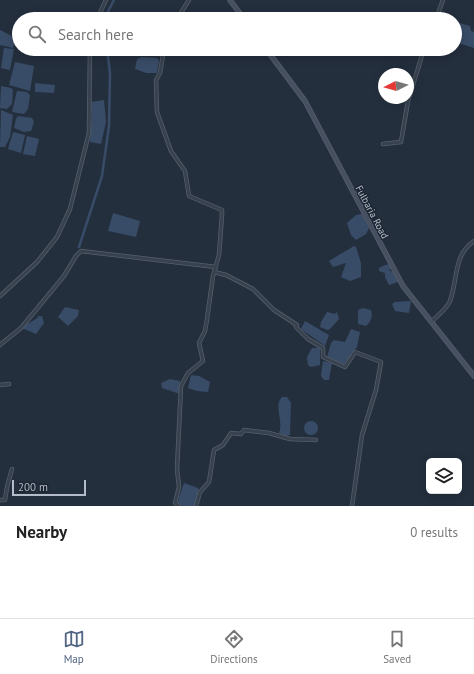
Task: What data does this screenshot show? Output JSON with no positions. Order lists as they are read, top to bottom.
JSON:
{
  "streets": {
    "main road": ["Fulbaria Road"]
  },
  "scale_bar": "200 m",
  "north": "left",
  "page": {
    "search": "Search here",
    "scale": "200 m",
    "heading": ["Nearby", "0 results"],
    "nav": ["Map", "Directions", "Saved"]
  }
}
